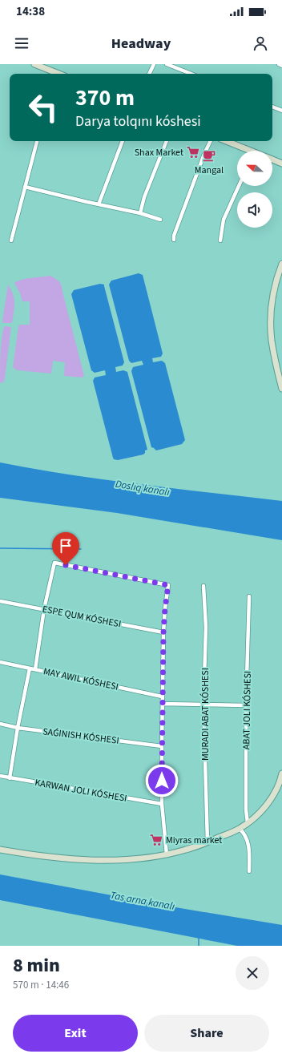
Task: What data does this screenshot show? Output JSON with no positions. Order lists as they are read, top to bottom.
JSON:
{
  "streets": {
    "street": ["ESPE QUM KÓSHESI"]
  },
  "water": ["Doslıq kanalı", "Tas arna kanalı"],
  "places": {
    "supermarket": ["Shax Market", "Miyras market"],
    "cafe": ["Mangal"]
  },
  "north": "left",
  "page": {
    "status": "14:38",
    "header": "Headway",
    "turn": ["370 m", "Darya tolqını kóshesi"],
    "heading": ["8 min", "570 m · 14:46"],
    "buttons": ["Exit", "Share"]
  }
}
